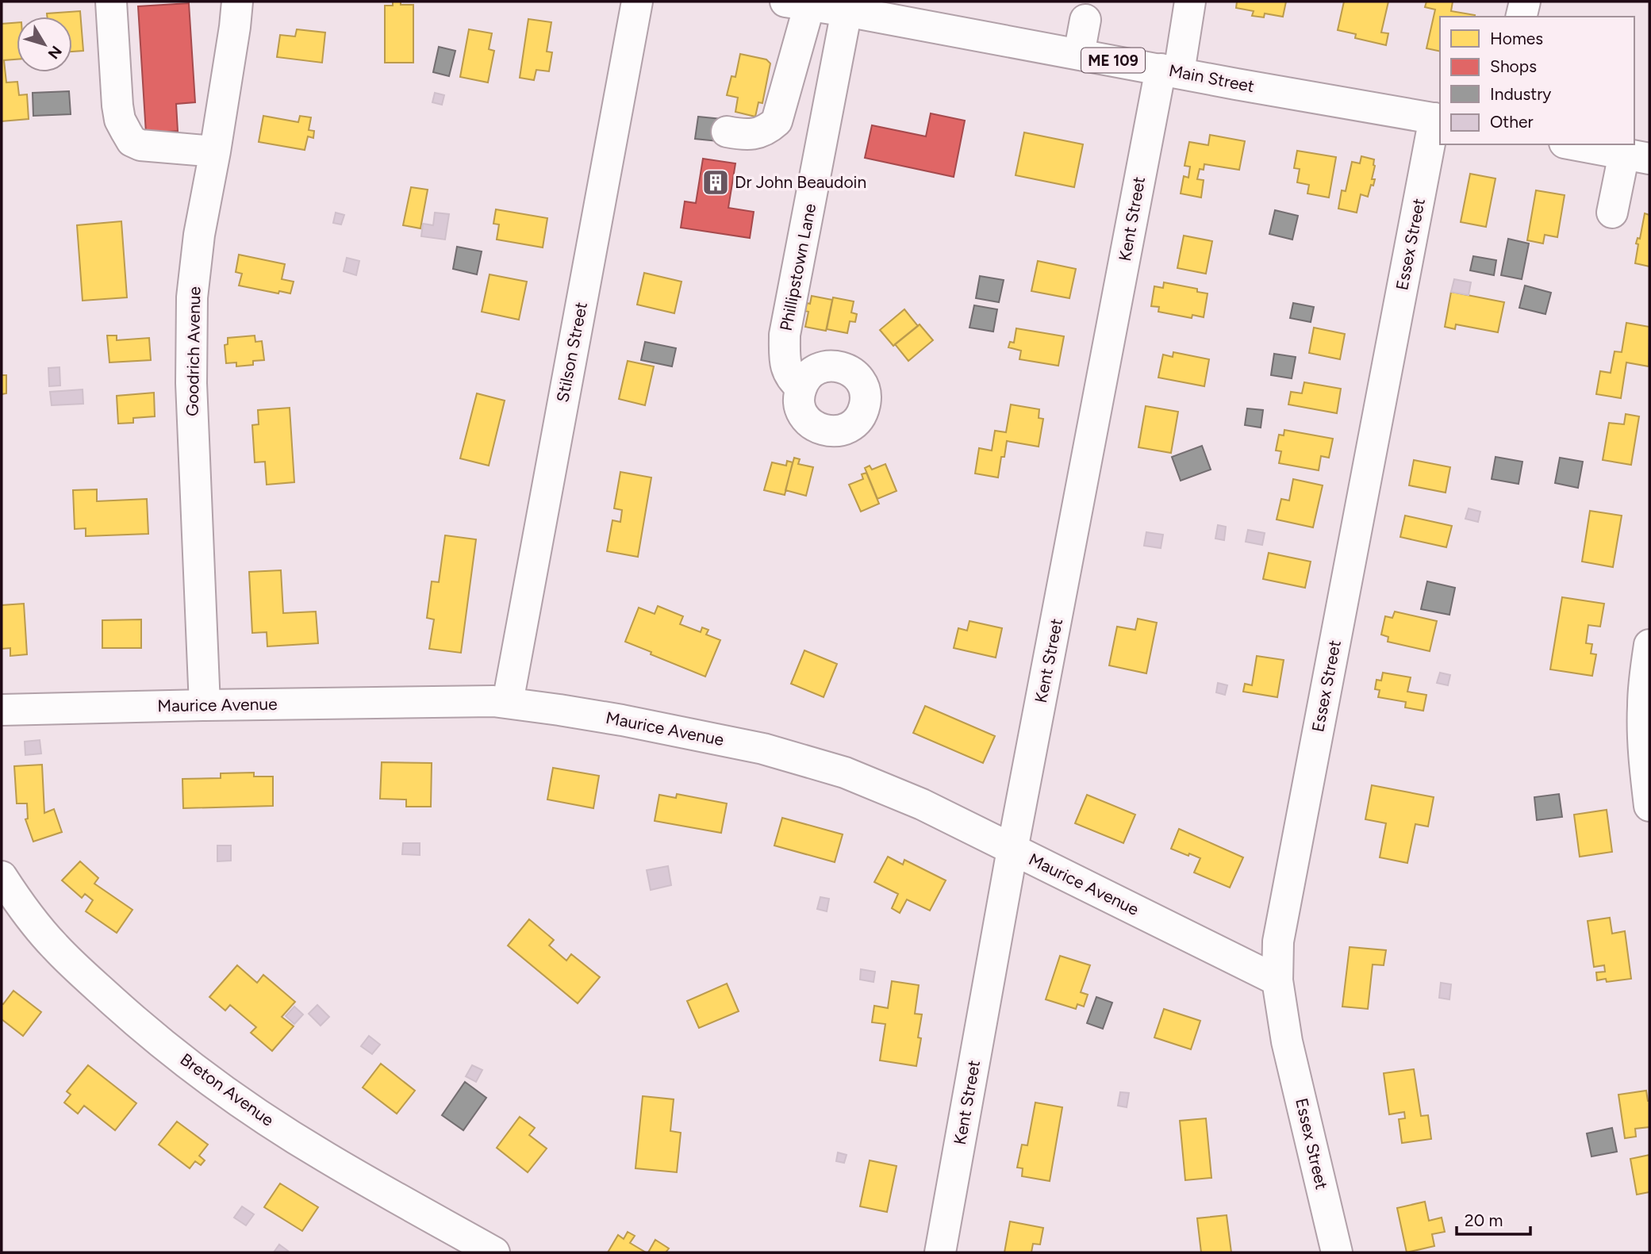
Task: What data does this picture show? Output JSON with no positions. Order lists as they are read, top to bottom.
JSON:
{
  "streets": {
    "main road": [
      "ME 109",
      "Main Street",
      "Kent Street",
      "Essex Street",
      "Phillipstown Lane",
      "Goodrich Avenue",
      "Stilson Street",
      "Maurice Avenue",
      "Breton Avenue"
    ]
  },
  "crossings": [
    ["Main Street", "Kent Street"],
    ["Main Street", "Essex Street"],
    ["Main Street", "Phillipstown Lane"],
    ["Kent Street", "Maurice Avenue"],
    ["Essex Street", "Maurice Avenue"],
    ["Goodrich Avenue", "Maurice Avenue"],
    ["Stilson Street", "Maurice Avenue"]
  ],
  "places": {
    "building": ["Dr John Beaudoin"]
  },
  "legend": [
    "Homes",
    "Shops",
    "Industry",
    "Other"
  ],
  "scale_bar": "20 m",
  "north": "bottom right"
}
